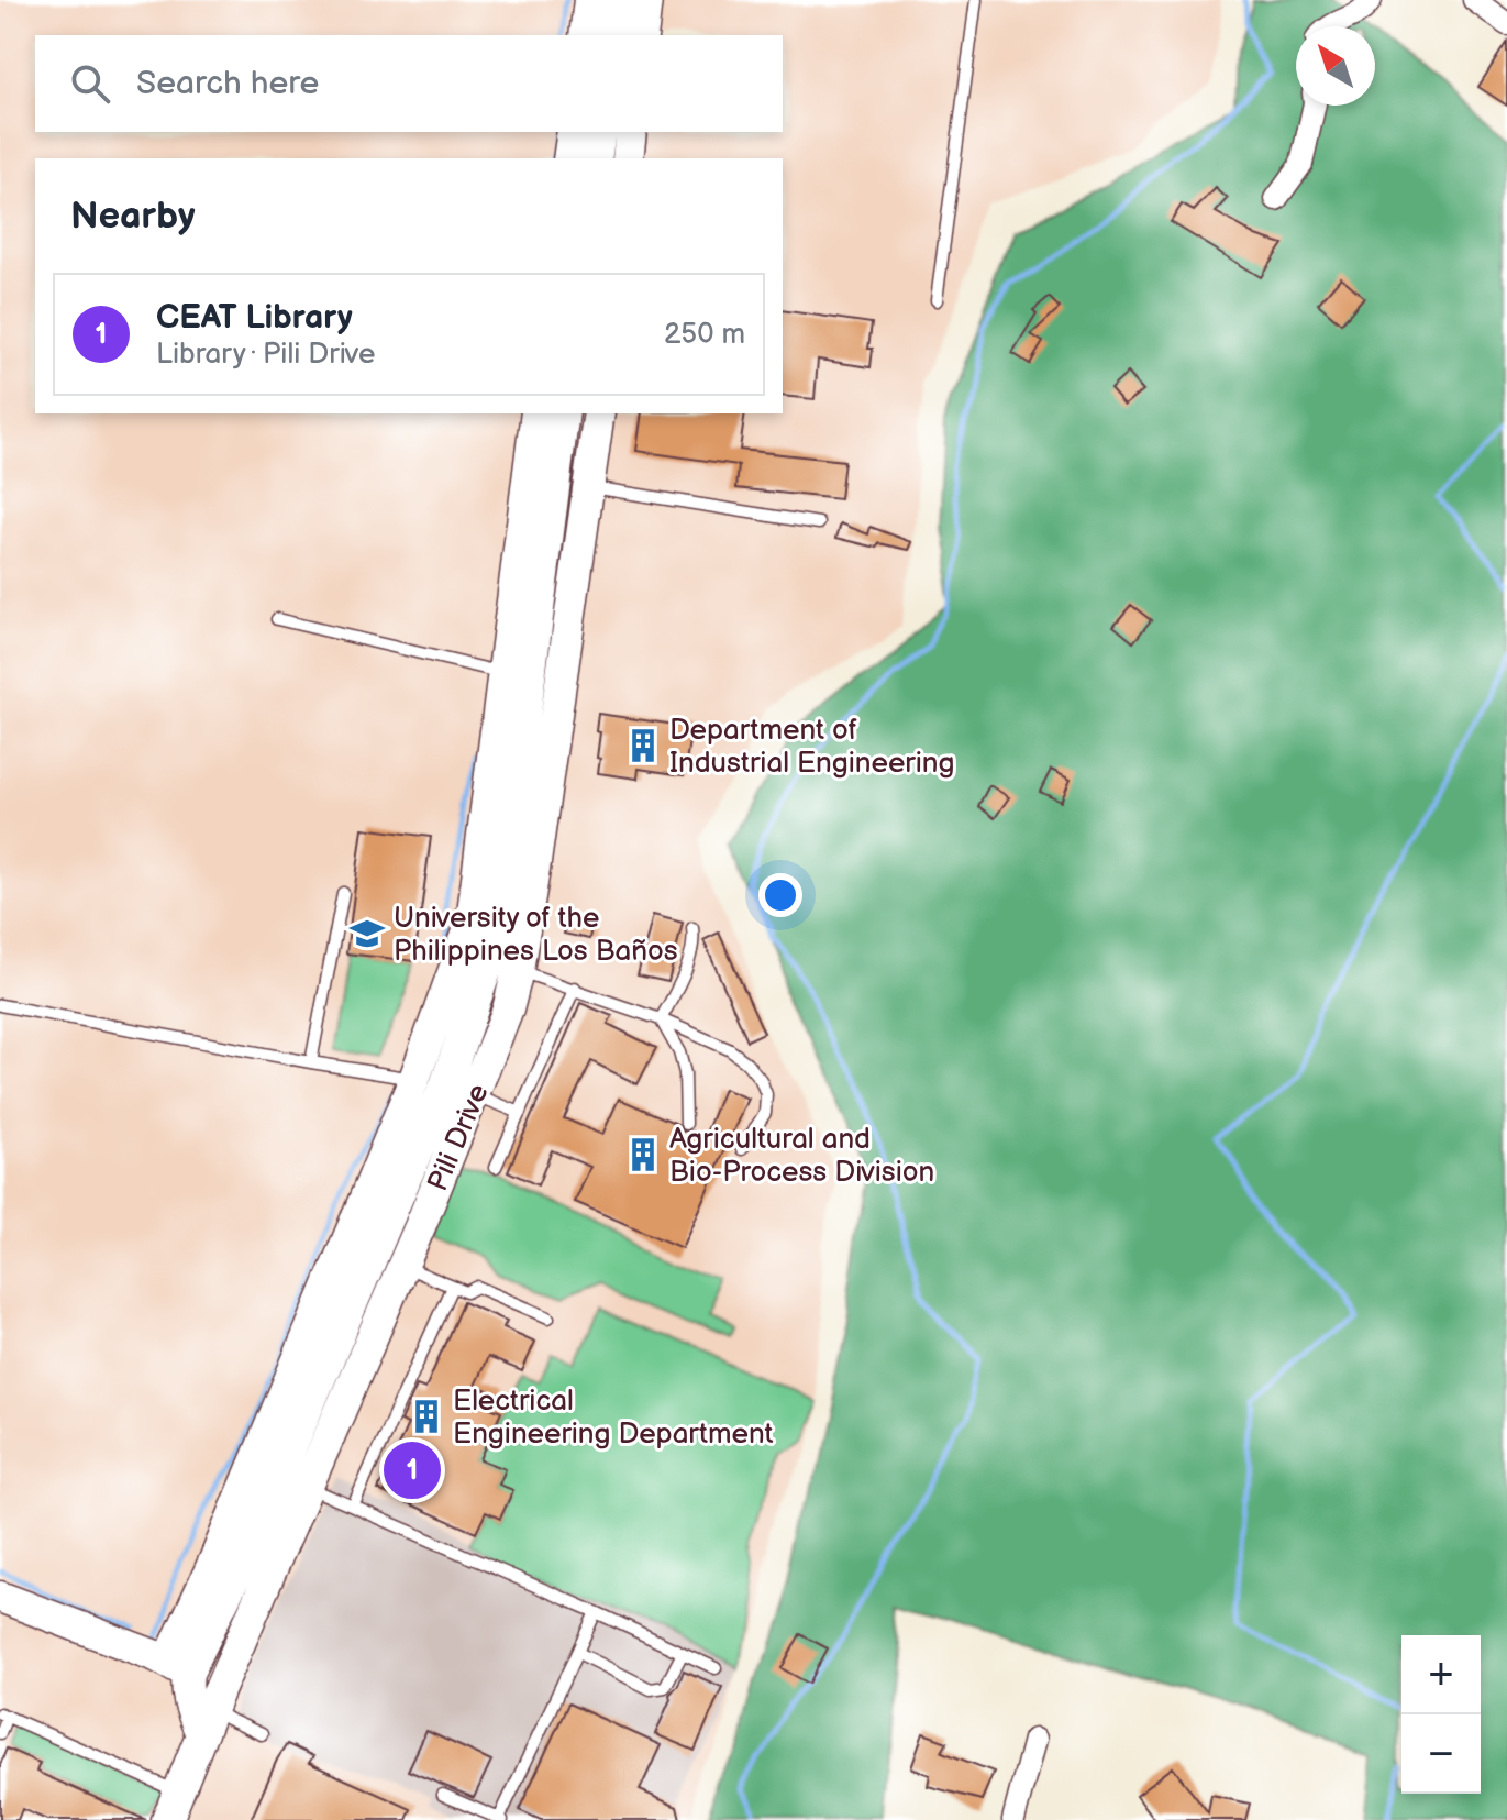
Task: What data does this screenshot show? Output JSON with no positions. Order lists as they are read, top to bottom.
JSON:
{
  "streets": {
    "street": ["Pili Drive"]
  },
  "places": {
    "building": ["Department of Industrial Engineering", "Agricultural and Bio-Process Division", "Electrical Engineering Department"],
    "school or university": ["University of the Philippines Los Baños"]
  },
  "north": "top left",
  "page": {
    "search": "Search here",
    "heading": "Nearby",
    "list": [
      {
        "mark": "1",
        "name": "CEAT Library",
        "note": "Library · Pili Drive",
        "value": "250 m"
      }
    ],
    "pins": "1",
    "map_buttons": ["+", "−"]
  }
}
